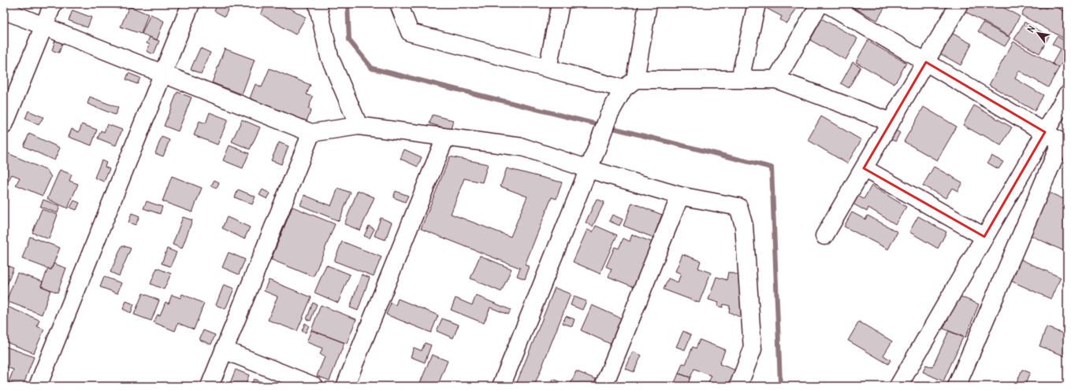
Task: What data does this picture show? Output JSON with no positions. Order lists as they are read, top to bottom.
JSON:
{
  "north": "top left"
}
